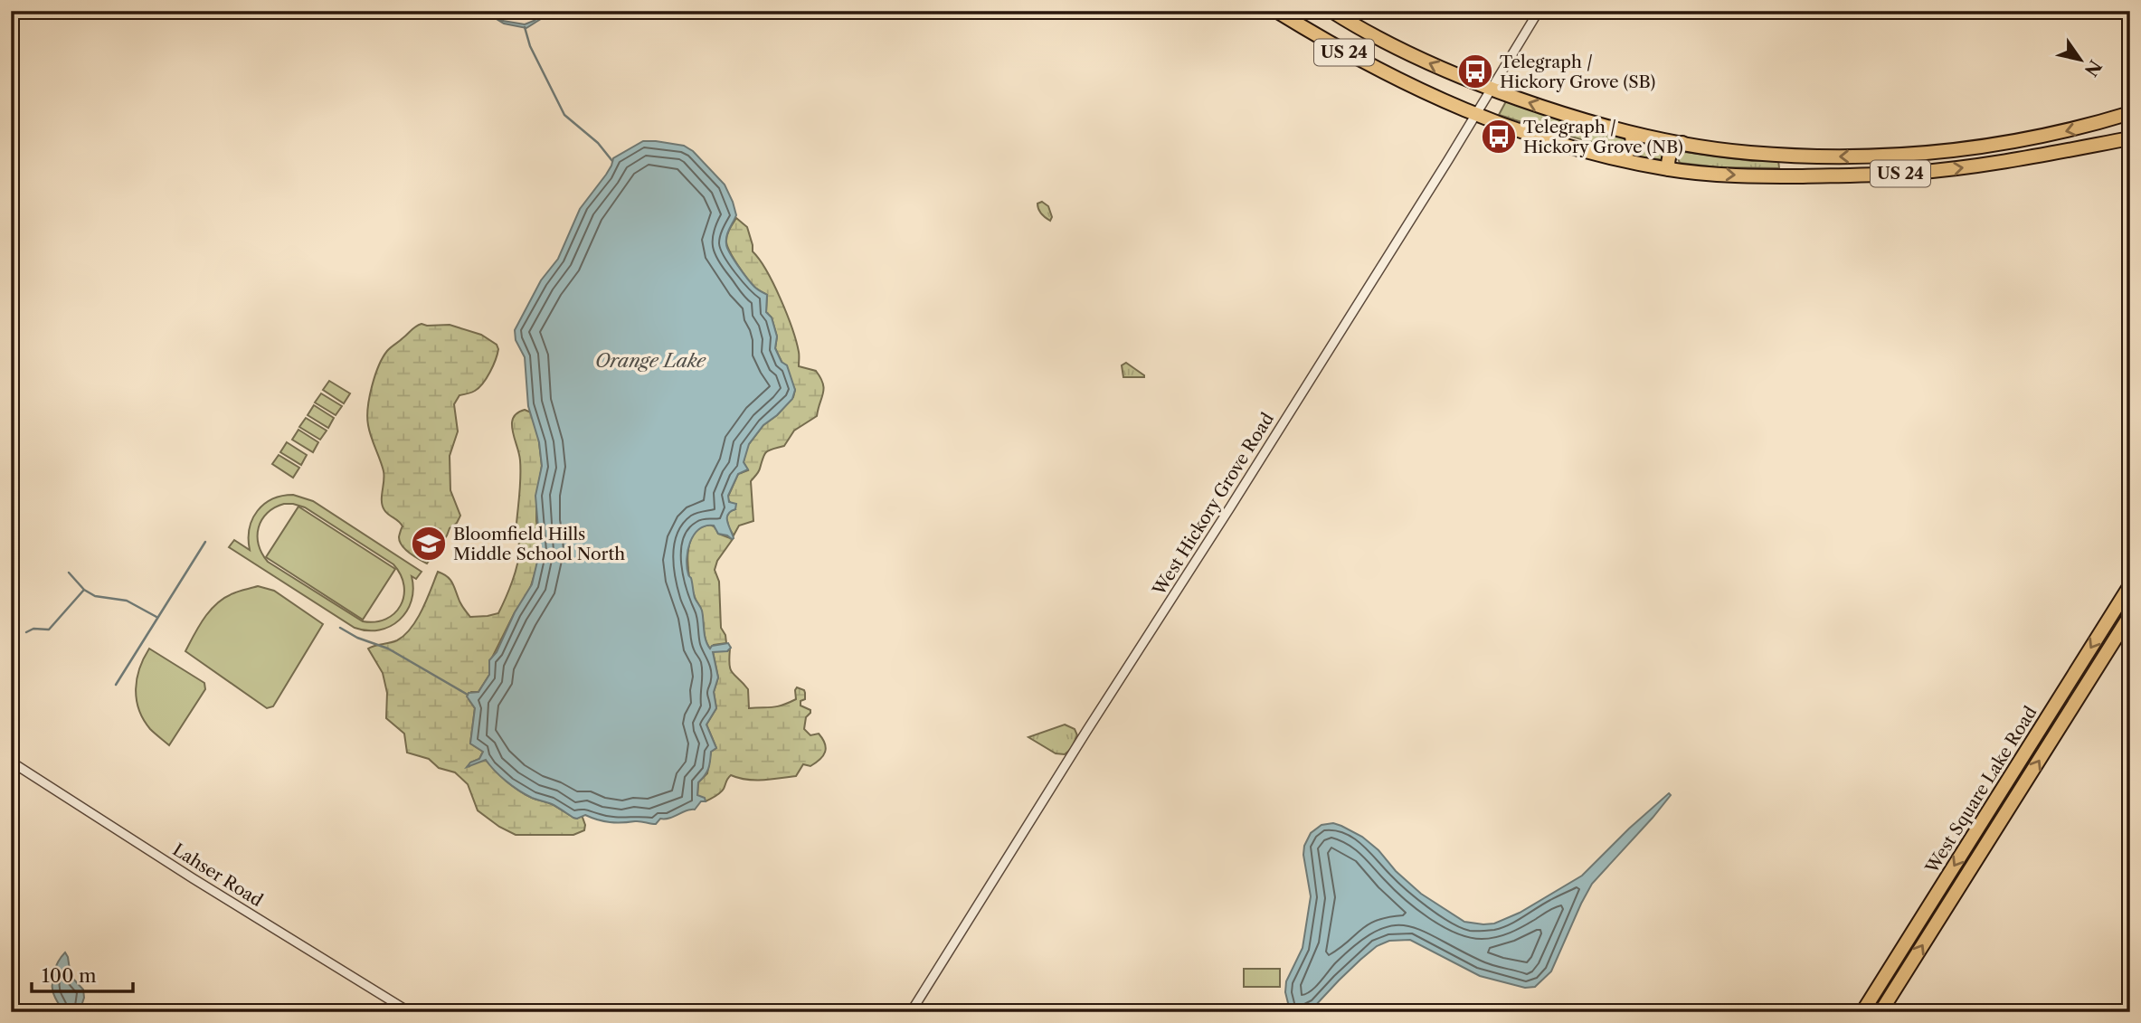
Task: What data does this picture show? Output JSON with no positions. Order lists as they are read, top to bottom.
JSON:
{
  "streets": {
    "highway": ["US 24", "West Square Lake Road"],
    "street": ["West Hickory Grove Road", "Lahser Road"]
  },
  "crossings": [
    ["US 24", "West Hickory Grove Road"]
  ],
  "water": ["Orange Lake"],
  "places": {
    "bus stop": ["Telegraph / Hickory Grove (SB)", "Telegraph / Hickory Grove (NB)"],
    "school or university": ["Bloomfield Hills Middle School North"]
  },
  "scale_bar": "100 m",
  "north": "bottom right"
}
